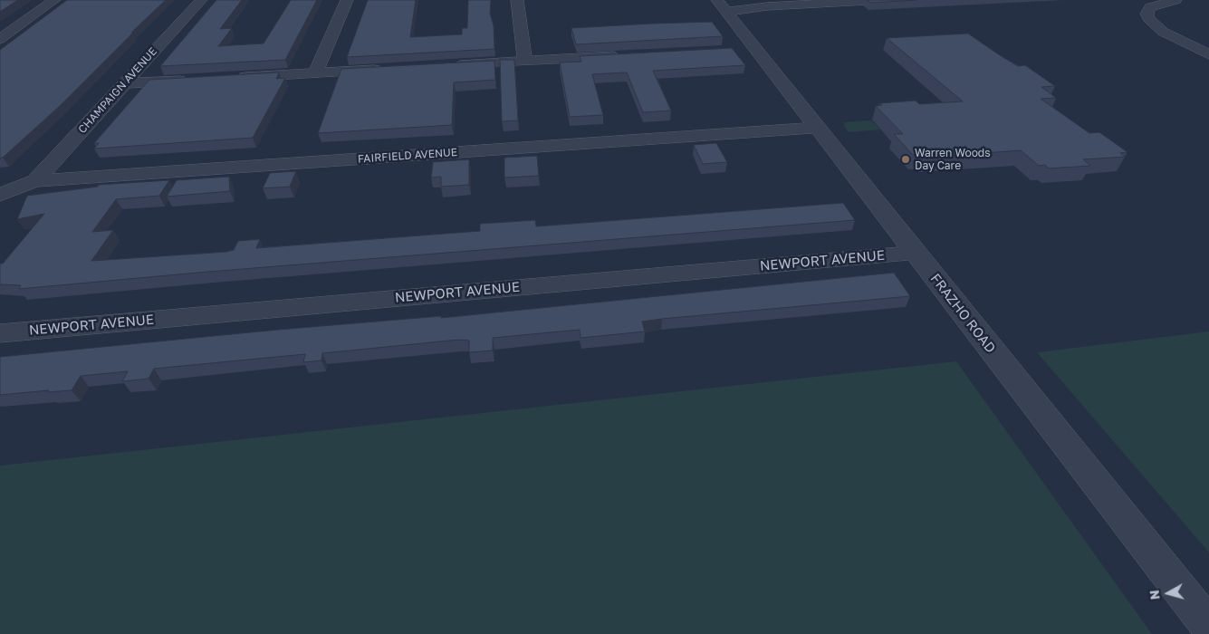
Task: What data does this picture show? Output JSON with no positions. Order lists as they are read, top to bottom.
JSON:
{
  "streets": {
    "street": [
      "CHAMPAIGN AVENUE",
      "FAIRFIELD AVENUE",
      "NEWPORT AVENUE",
      "FRAZHO ROAD"
    ]
  },
  "crossings": [
    ["CHAMPAIGN AVENUE", "FAIRFIELD AVENUE"],
    ["FAIRFIELD AVENUE", "FRAZHO ROAD"],
    ["NEWPORT AVENUE", "FRAZHO ROAD"]
  ],
  "places": ["Warren Woods Day Care"],
  "north": "left"
}
